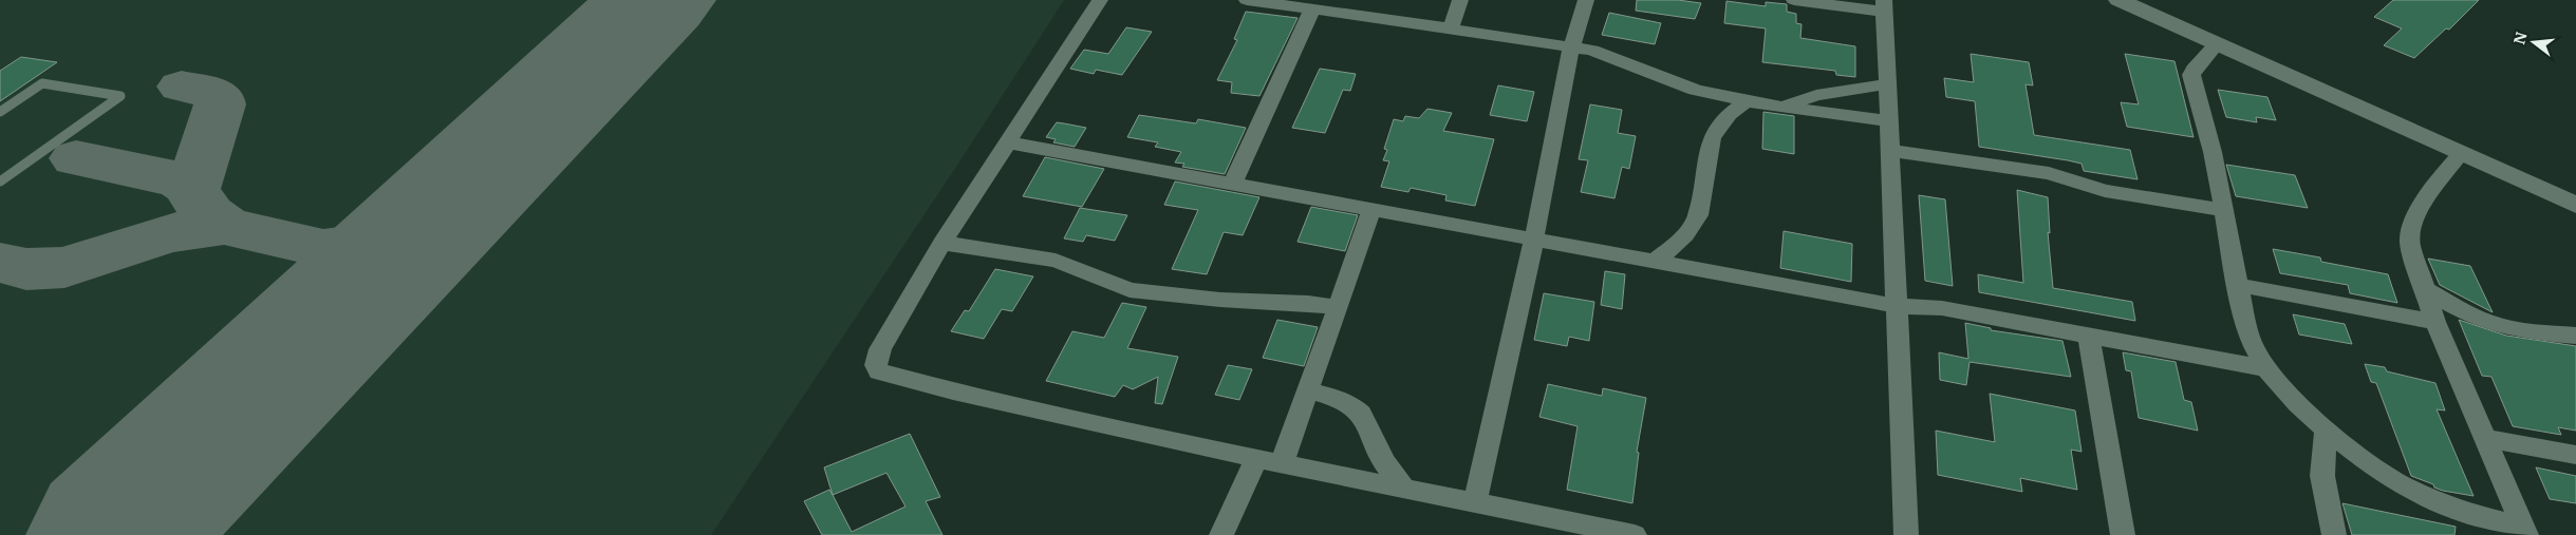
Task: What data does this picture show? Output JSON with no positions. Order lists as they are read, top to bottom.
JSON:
{
  "north": "left"
}
